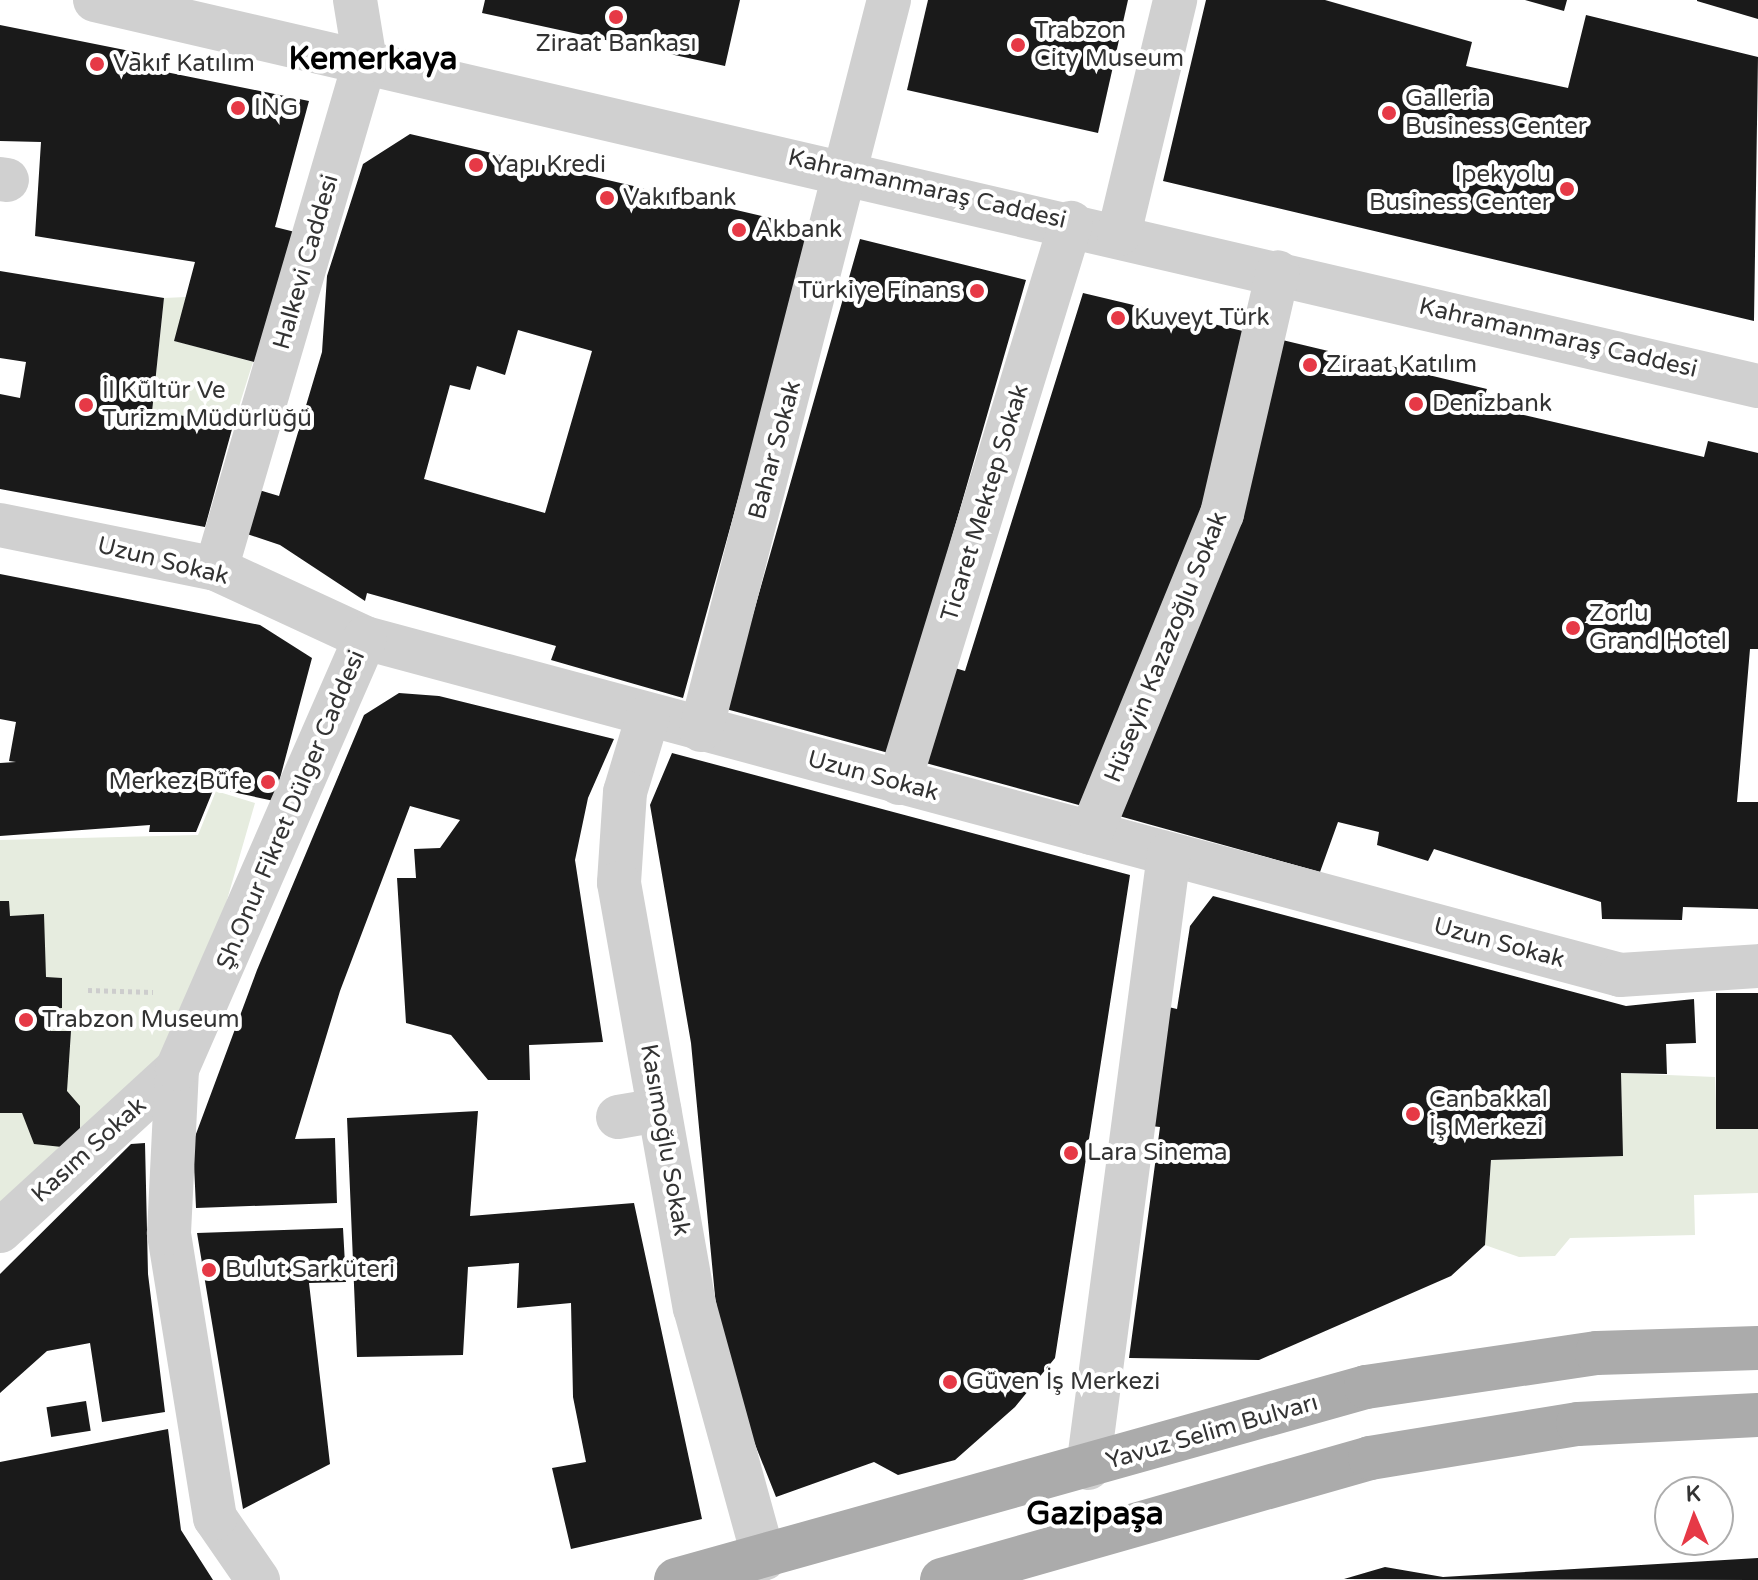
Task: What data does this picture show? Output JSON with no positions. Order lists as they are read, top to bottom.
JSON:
{
  "streets": {
    "main road": ["Yavuz Selim Bulvarı"],
    "street": [
      "Kahramanmaraş Caddesi",
      "Halkevi Caddesi",
      "Bahar Sokak",
      "Ticaret Mektep Sokak",
      "Uzun Sokak",
      "Hüseyin Kazazoğlu Sokak",
      "Şh.Onur Fikret Dülger Caddesi",
      "Kasımoğlu Sokak",
      "Kasım Sokak"
    ]
  },
  "crossings": [
    ["Kahramanmaraş Caddesi", "Halkevi Caddesi"],
    ["Kahramanmaraş Caddesi", "Bahar Sokak"],
    ["Kahramanmaraş Caddesi", "Ticaret Mektep Sokak"],
    ["Kahramanmaraş Caddesi", "Hüseyin Kazazoğlu Sokak"],
    ["Halkevi Caddesi", "Uzun Sokak"],
    ["Bahar Sokak", "Uzun Sokak"],
    ["Ticaret Mektep Sokak", "Uzun Sokak"],
    ["Uzun Sokak", "Hüseyin Kazazoğlu Sokak"],
    ["Uzun Sokak", "Şh.Onur Fikret Dülger Caddesi"],
    ["Uzun Sokak", "Kasımoğlu Sokak"],
    ["Şh.Onur Fikret Dülger Caddesi", "Kasım Sokak"],
    ["Kasımoğlu Sokak", "Yavuz Selim Bulvarı"]
  ],
  "districts": ["Kemerkaya", "Gazipaşa"],
  "places": [
    "Ziraat Bankası",
    "Trabzon City Museum",
    "Vakıf Katılım",
    "ING",
    "Galleria Business Center",
    "Yapı Kredi",
    "Ipekyolu Business Center",
    "Vakıfbank",
    "Akbank",
    "Türkiye Finans",
    "Kuveyt Türk",
    "Ziraat Katılım",
    "Denizbank",
    "İl Kültür Ve Turizm Müdürlüğü",
    "Zorlu Grand Hotel",
    "Merkez Büfe",
    "Trabzon Museum",
    "Canbakkal İş Merkezi",
    "Lara Sinema",
    "Bulut Sarküteri",
    "Güven İş Merkezi"
  ],
  "north": "top"
}
